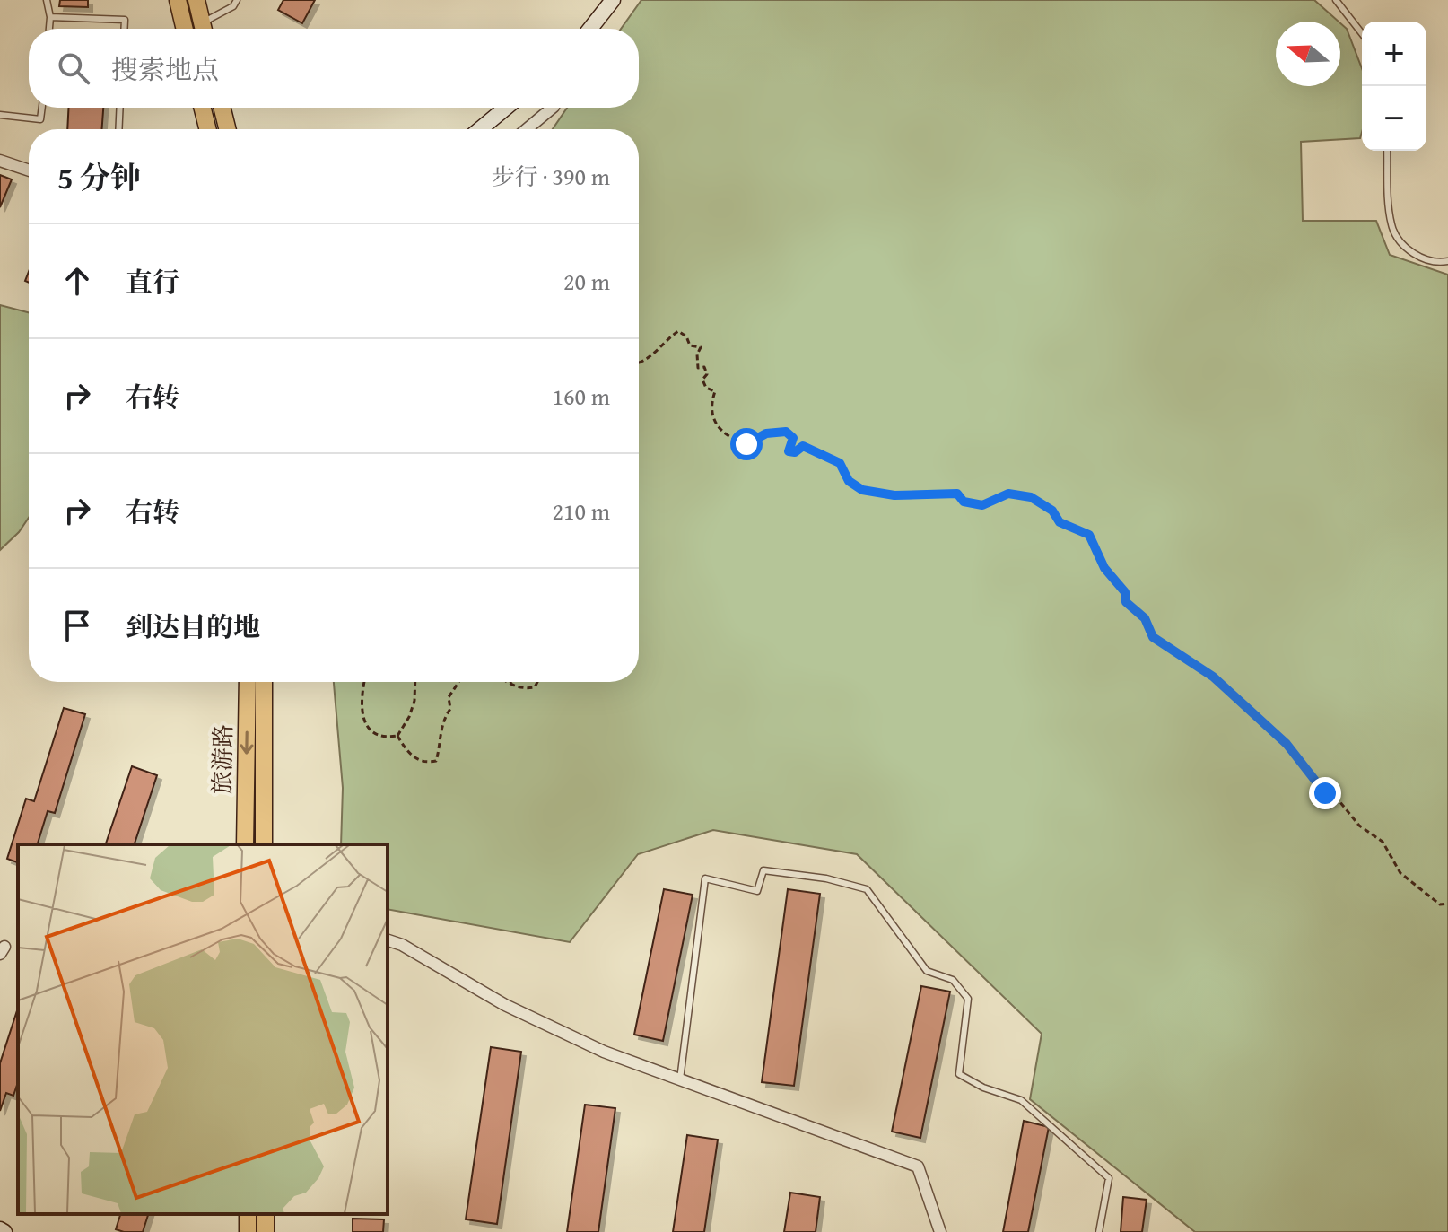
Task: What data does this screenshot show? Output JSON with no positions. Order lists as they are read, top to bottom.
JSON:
{
  "streets": {
    "main road": ["旅游路"]
  },
  "north": "left",
  "page": {
    "map_buttons": ["+", "−"],
    "search": "搜索地点",
    "heading": ["5 分钟", "步行 · 390 m"],
    "list": [
      ["直行", "20 m"],
      ["右转", "160 m"],
      ["右转", "210 m"],
      "到达目的地"
    ]
  }
}
